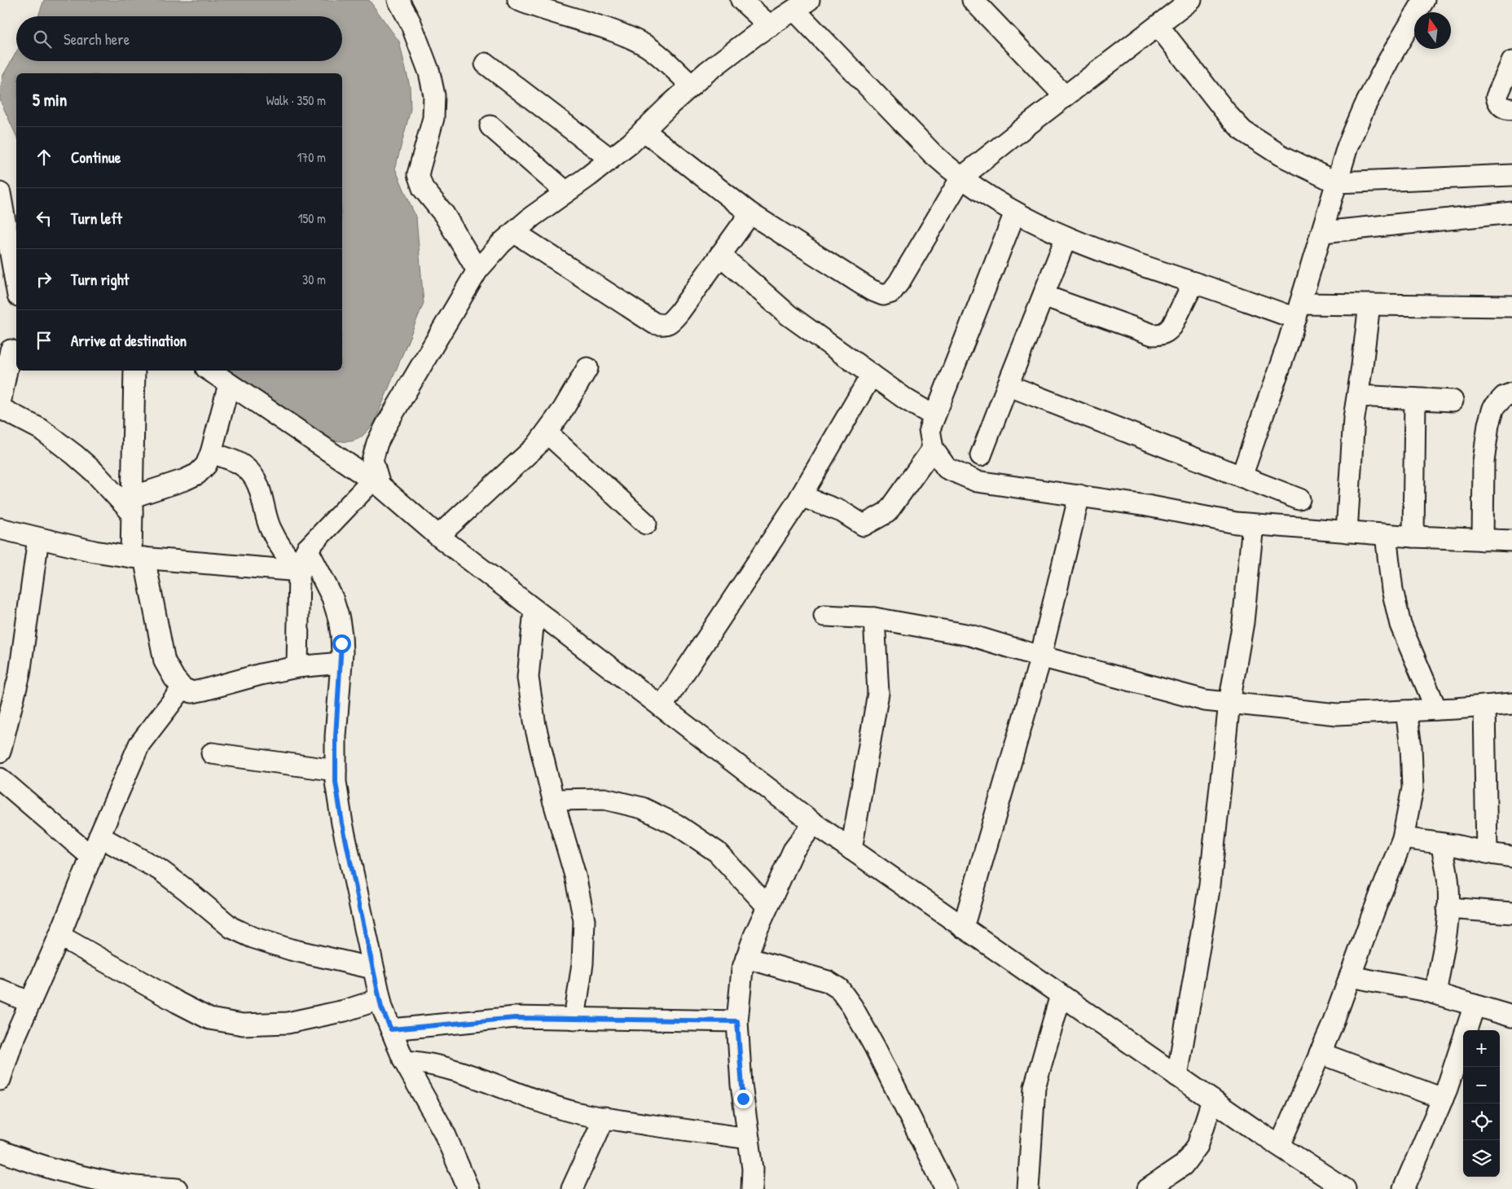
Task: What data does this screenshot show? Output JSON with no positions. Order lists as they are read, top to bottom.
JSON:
{
  "north": "top",
  "page": {
    "search": "Search here",
    "heading": ["5 min", "Walk · 350 m"],
    "list": [
      ["Continue", "170 m"],
      ["Turn left", "150 m"],
      ["Turn right", "30 m"],
      "Arrive at destination"
    ],
    "map_buttons": ["+", "−"]
  }
}
